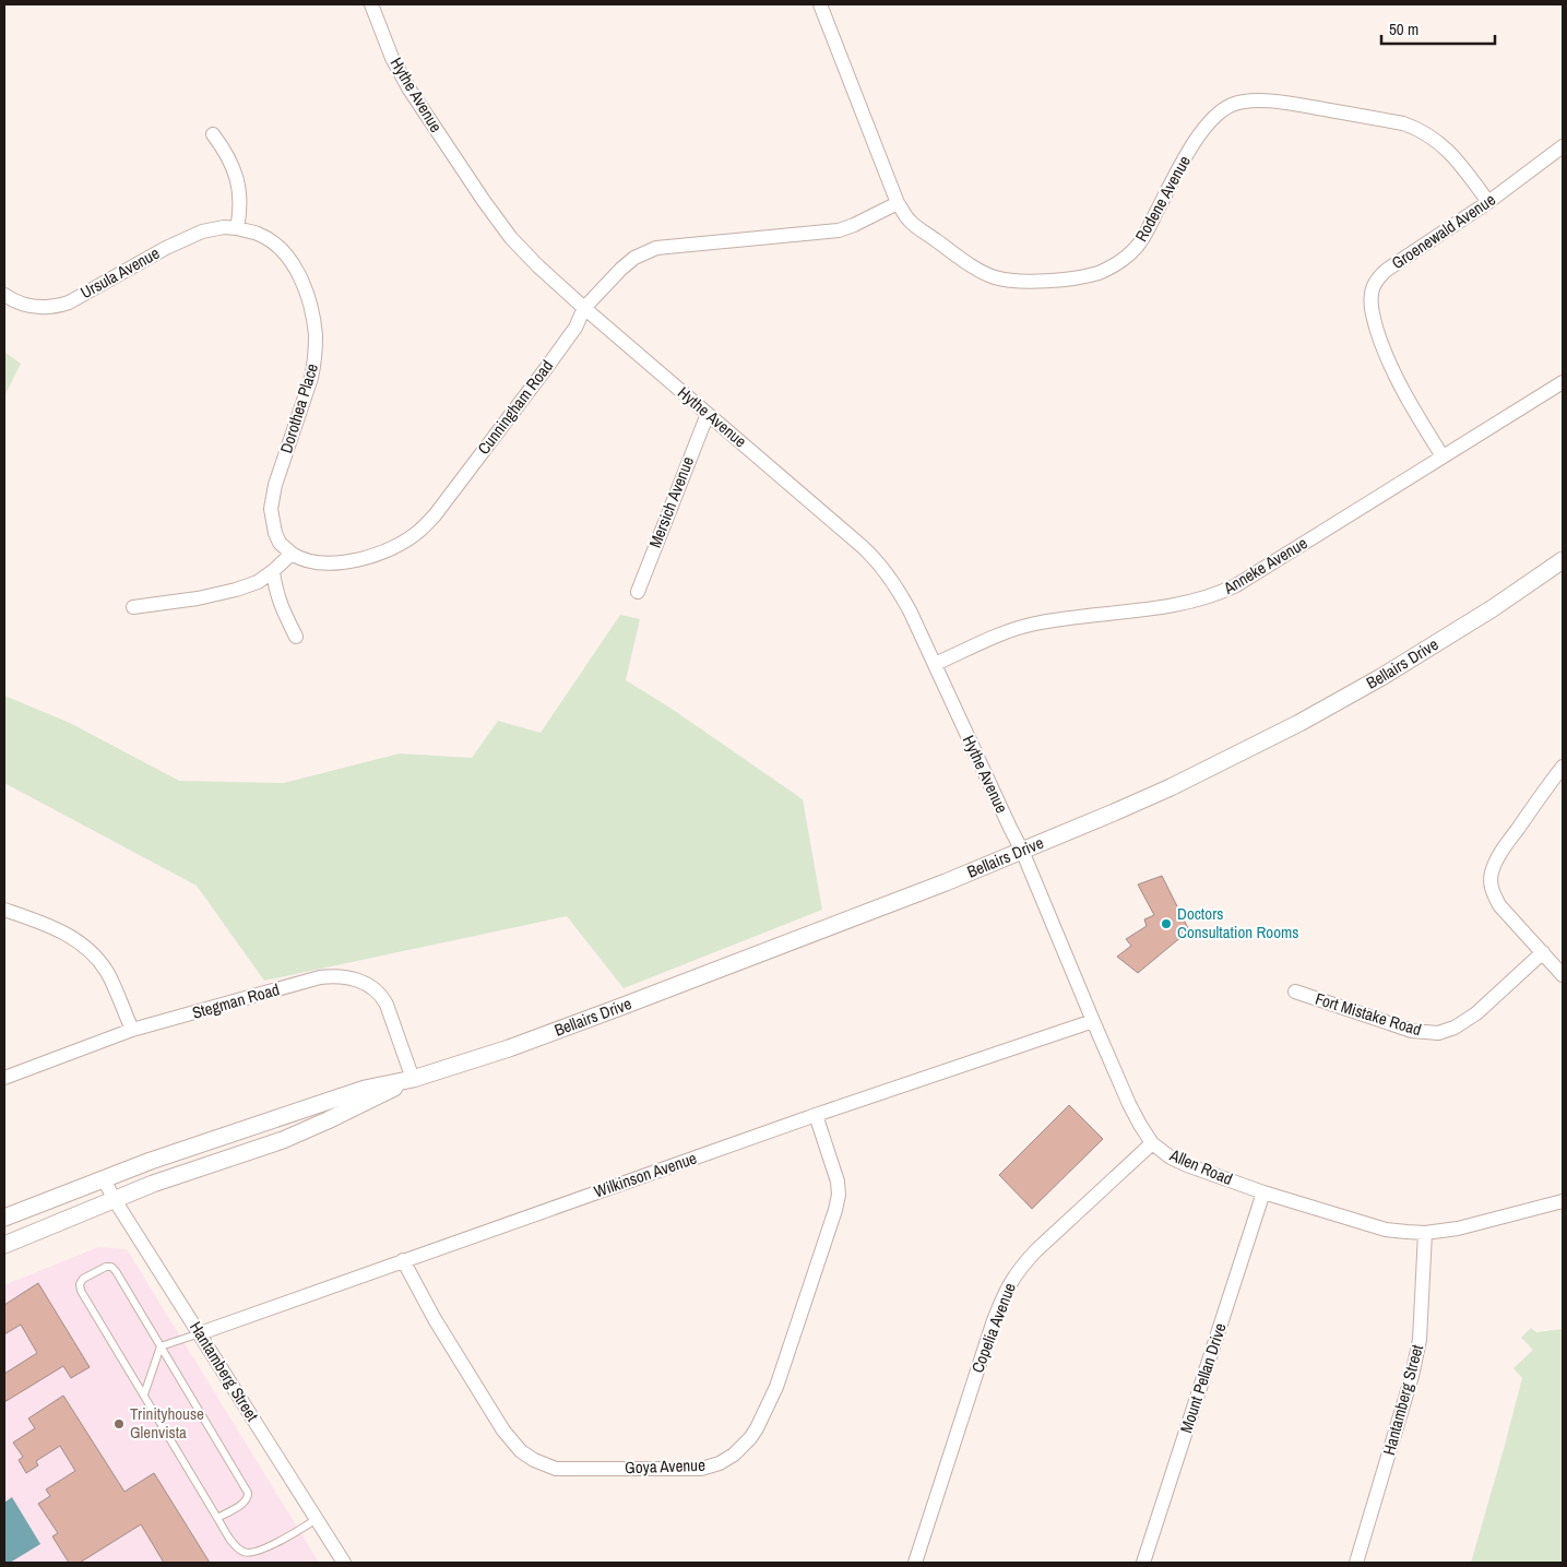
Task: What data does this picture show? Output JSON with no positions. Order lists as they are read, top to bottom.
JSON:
{
  "streets": {
    "street": [
      "Hythe Avenue",
      "Rodene Avenue",
      "Groenewald Avenue",
      "Ursula Avenue",
      "Cunningham Road",
      "Dorothea Place",
      "Mersich Avenue",
      "Anneke Avenue",
      "Bellairs Drive",
      "Stegman Road",
      "Fort Mistake Road",
      "Allen Road",
      "Wilkinson Avenue",
      "Copelia Avenue",
      "Hantamberg Street",
      "Mount Pellan Drive",
      "Goya Avenue"
    ]
  },
  "crossings": [
    ["Hythe Avenue", "Cunningham Road"],
    ["Hythe Avenue", "Mersich Avenue"],
    ["Hythe Avenue", "Anneke Avenue"],
    ["Hythe Avenue", "Bellairs Drive"],
    ["Hythe Avenue", "Allen Road"],
    ["Rodene Avenue", "Groenewald Avenue"],
    ["Rodene Avenue", "Cunningham Road"],
    ["Groenewald Avenue", "Anneke Avenue"],
    ["Ursula Avenue", "Dorothea Place"],
    ["Cunningham Road", "Dorothea Place"],
    ["Bellairs Drive", "Stegman Road"],
    ["Bellairs Drive", "Allen Road"],
    ["Allen Road", "Wilkinson Avenue"],
    ["Allen Road", "Copelia Avenue"],
    ["Allen Road", "Hantamberg Street"],
    ["Allen Road", "Mount Pellan Drive"],
    ["Wilkinson Avenue", "Hantamberg Street"],
    ["Wilkinson Avenue", "Goya Avenue"]
  ],
  "places": ["Doctors Consultation Rooms", "Trinityhouse Glenvista"],
  "scale_bar": "50 m"
}
